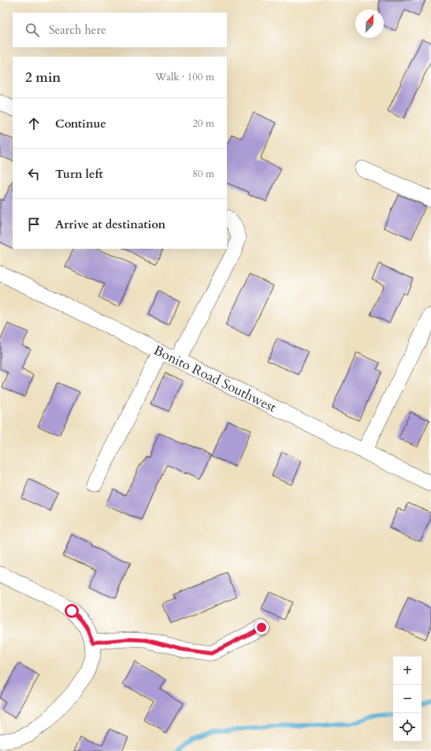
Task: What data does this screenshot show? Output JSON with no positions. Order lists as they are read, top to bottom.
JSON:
{
  "streets": {
    "street": ["Bonito Road Southwest"]
  },
  "north": "top right",
  "page": {
    "search": "Search here",
    "heading": ["2 min", "Walk · 100 m"],
    "list": [
      ["Continue", "20 m"],
      ["Turn left", "80 m"],
      "Arrive at destination"
    ],
    "map_buttons": ["+", "−"]
  }
}
